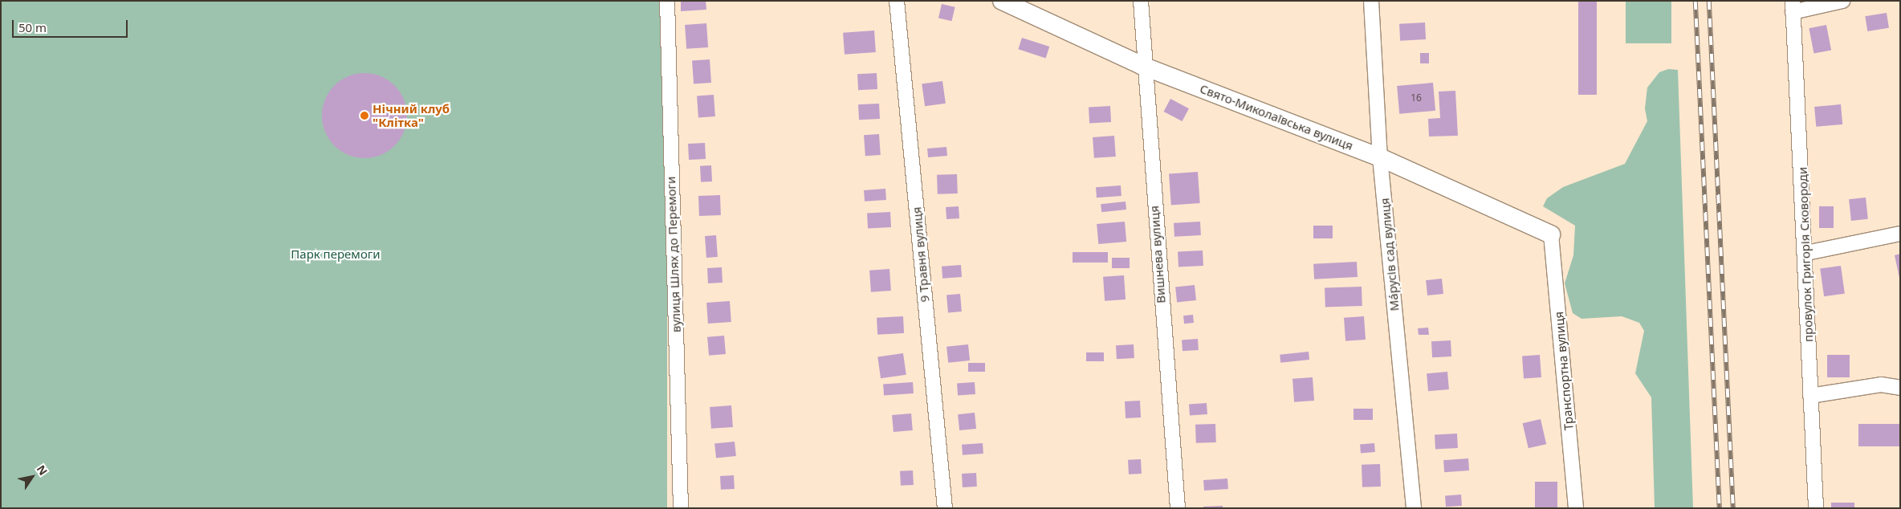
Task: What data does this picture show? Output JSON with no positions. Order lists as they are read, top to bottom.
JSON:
{
  "streets": {
    "street": [
      "Свято-Миколаївська вулиця",
      "вулиця Шлях до Перемоги",
      "9 Травня вулиця",
      "Вишнева вулиця",
      "Мáрусів сад вулиця",
      "провулок Григорія Сковороди",
      "Транспортна вулиця"
    ]
  },
  "crossings": [
    ["Свято-Миколаївська вулиця", "Вишнева вулиця"],
    ["Свято-Миколаївська вулиця", "Мáрусів сад вулиця"],
    ["Свято-Миколаївська вулиця", "Транспортна вулиця"]
  ],
  "parks": ["Парк перемоги"],
  "places": ["Нічний клуб \"Клітка\""],
  "house_numbers": ["16"],
  "scale_bar": "50 m",
  "north": "top right"
}
